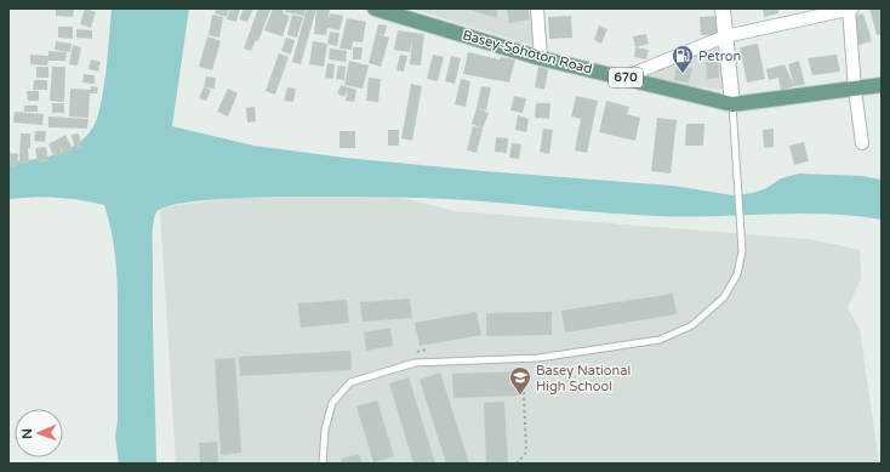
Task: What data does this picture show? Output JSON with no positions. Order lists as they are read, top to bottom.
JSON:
{
  "streets": {
    "main road": ["Basey-Sohoton Road", "670"]
  },
  "places": {
    "fuel station": ["Petron"],
    "school or university": ["Basey National High School"]
  },
  "north": "left"
}
